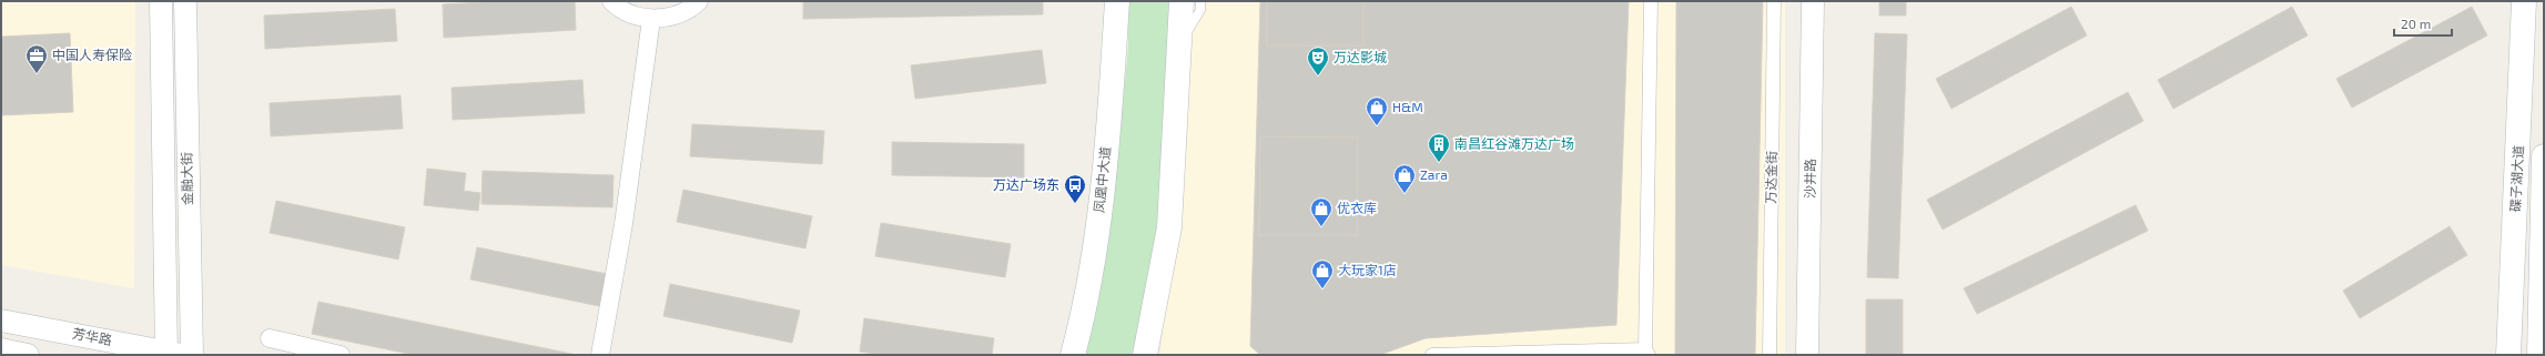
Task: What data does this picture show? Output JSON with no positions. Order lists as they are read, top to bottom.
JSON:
{
  "streets": {
    "main road": ["碟子湖大道", "凤凰中大道"],
    "street": [
      "万达金街",
      "金融大街",
      "沙井路",
      "芳华路"
    ]
  },
  "crossings": [
    ["金融大街", "芳华路"]
  ],
  "places": {
    "office": ["中国人寿保险"],
    "theatre": ["万达影城"],
    "shop": [
      "H&M",
      "Zara",
      "优衣库",
      "大玩家1店"
    ],
    "building": ["南昌红谷滩万达广场"],
    "bus stop": ["万达广场东"]
  },
  "scale_bar": "20 m"
}
